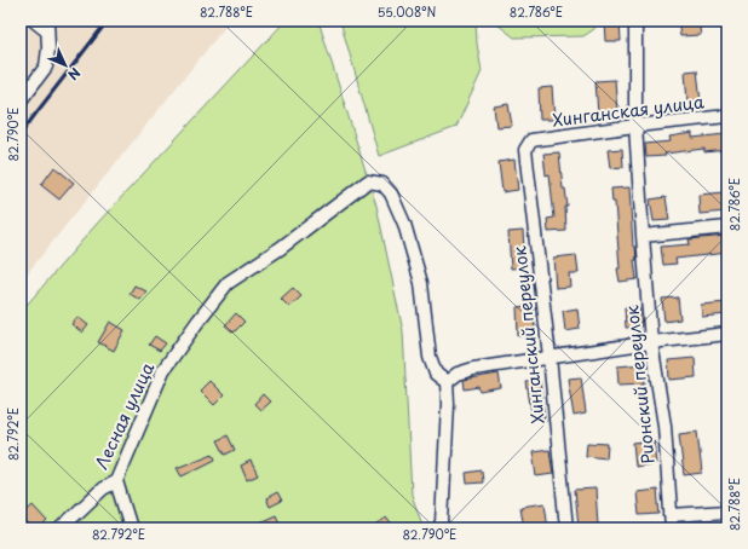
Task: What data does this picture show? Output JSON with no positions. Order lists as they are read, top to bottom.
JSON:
{
  "streets": {
    "street": [
      "Хинганская улица",
      "Хинганский переулок",
      "Рионский переулок",
      "Лесная улица"
    ]
  },
  "crossings": [
    ["Хинганская улица", "Хинганский переулок"],
    ["Хинганская улица", "Рионский переулок"]
  ],
  "north": "bottom right",
  "coordinates": [
    "82.788°E",
    "55.008°N",
    "82.786°E",
    "82.790°E",
    "82.792°E"
  ]
}
